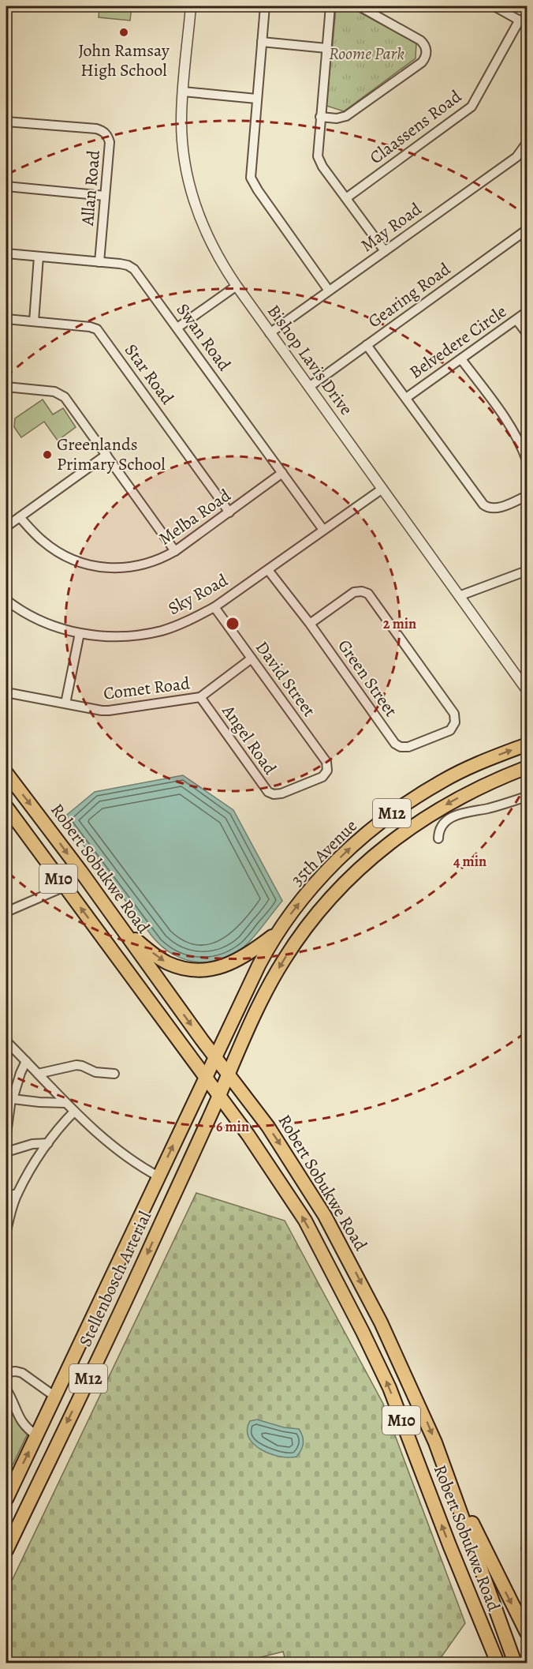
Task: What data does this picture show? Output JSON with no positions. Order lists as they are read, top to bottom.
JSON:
{
  "streets": {
    "main road": [
      "M12",
      "35th Avenue",
      "Robert Sobukwe Road",
      "M10",
      "Stellenbosch Arterial"
    ],
    "street": [
      "Claassens Road",
      "Allan Road",
      "May Road",
      "Gearing Road",
      "Swan Road",
      "Belvedere Circle",
      "Bishop Lavis Drive",
      "Star Road",
      "Melba Road",
      "Sky Road",
      "Green Street",
      "David Street",
      "Comet Road",
      "Angel Road"
    ]
  },
  "crossings": [
    ["Allan Road", "Swan Road"],
    ["May Road", "Bishop Lavis Drive"],
    ["Gearing Road", "Belvedere Circle"],
    ["Gearing Road", "Bishop Lavis Drive"],
    ["Swan Road", "Melba Road"],
    ["Swan Road", "Sky Road"],
    ["Bishop Lavis Drive", "Sky Road"],
    ["Star Road", "Melba Road"],
    ["Sky Road", "Green Street"],
    ["Sky Road", "David Street"],
    ["David Street", "Comet Road"],
    ["David Street", "Angel Road"],
    ["Comet Road", "Angel Road"],
    ["35th Avenue", "Robert Sobukwe Road"],
    ["35th Avenue", "Stellenbosch Arterial"],
    ["Robert Sobukwe Road", "Stellenbosch Arterial"]
  ],
  "parks": ["Roome Park"],
  "places": ["John Ramsay High School", "Greenlands Primary School"],
  "rings": ["2 min", "4 min", "6 min"]
}
